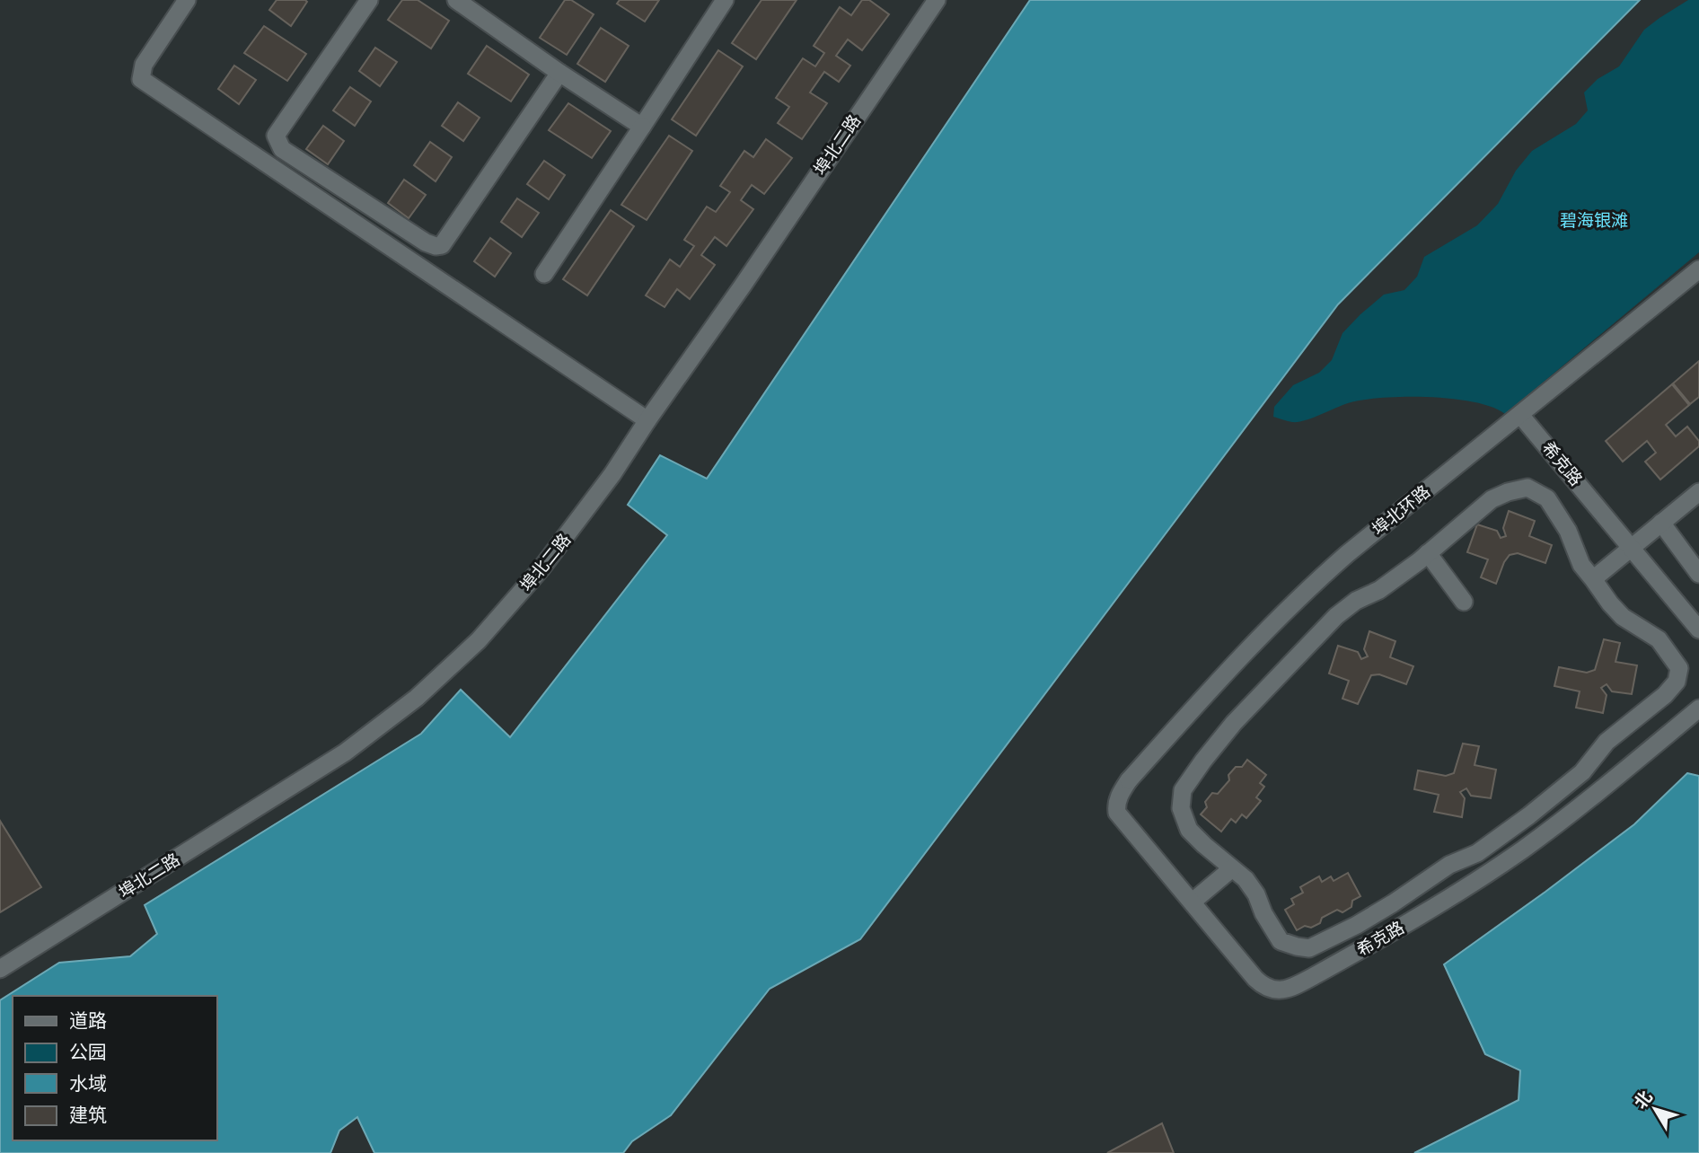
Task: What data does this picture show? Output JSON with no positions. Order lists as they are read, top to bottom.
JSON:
{
  "streets": {
    "street": ["埠北二路", "希克路", "埠北环路"]
  },
  "crossings": [
    ["希克路", "埠北环路"]
  ],
  "parks": ["碧海银滩"],
  "legend": [
    "道路",
    "公园",
    "水域",
    "建筑"
  ],
  "north": "top left"
}
